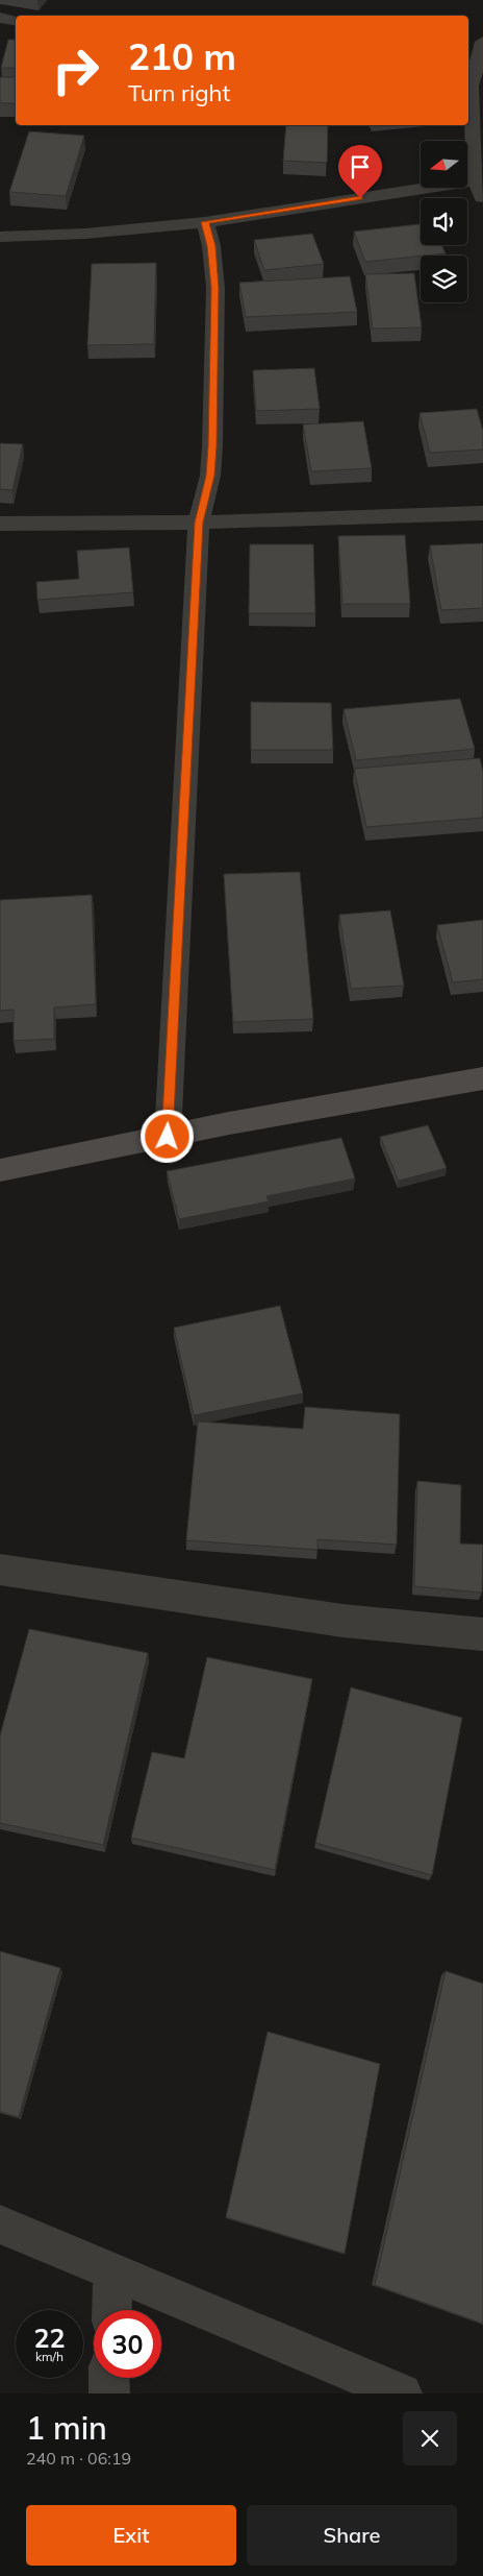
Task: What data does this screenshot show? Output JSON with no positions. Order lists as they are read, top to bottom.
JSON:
{
  "north": "left",
  "page": {
    "turn": ["210 m", "Turn right"],
    "speed": "22 km/h",
    "limit": "30",
    "heading": ["1 min", "240 m · 06:19"],
    "buttons": ["Exit", "Share"]
  }
}
